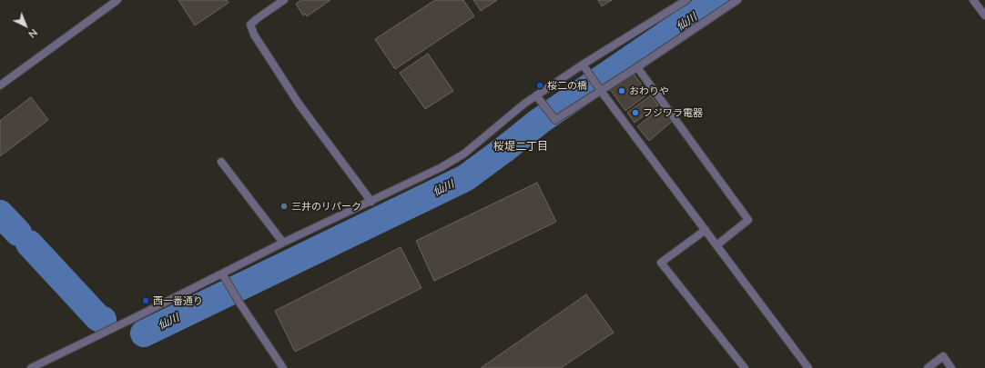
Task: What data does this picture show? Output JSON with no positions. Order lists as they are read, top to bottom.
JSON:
{
  "districts": ["桜堤二丁目"],
  "water": ["仙川"],
  "places": [
    "桜二の橋",
    "おわりや",
    "フジワラ電器",
    "三井のリパーク",
    "西一番通り"
  ],
  "north": "bottom right"
}
